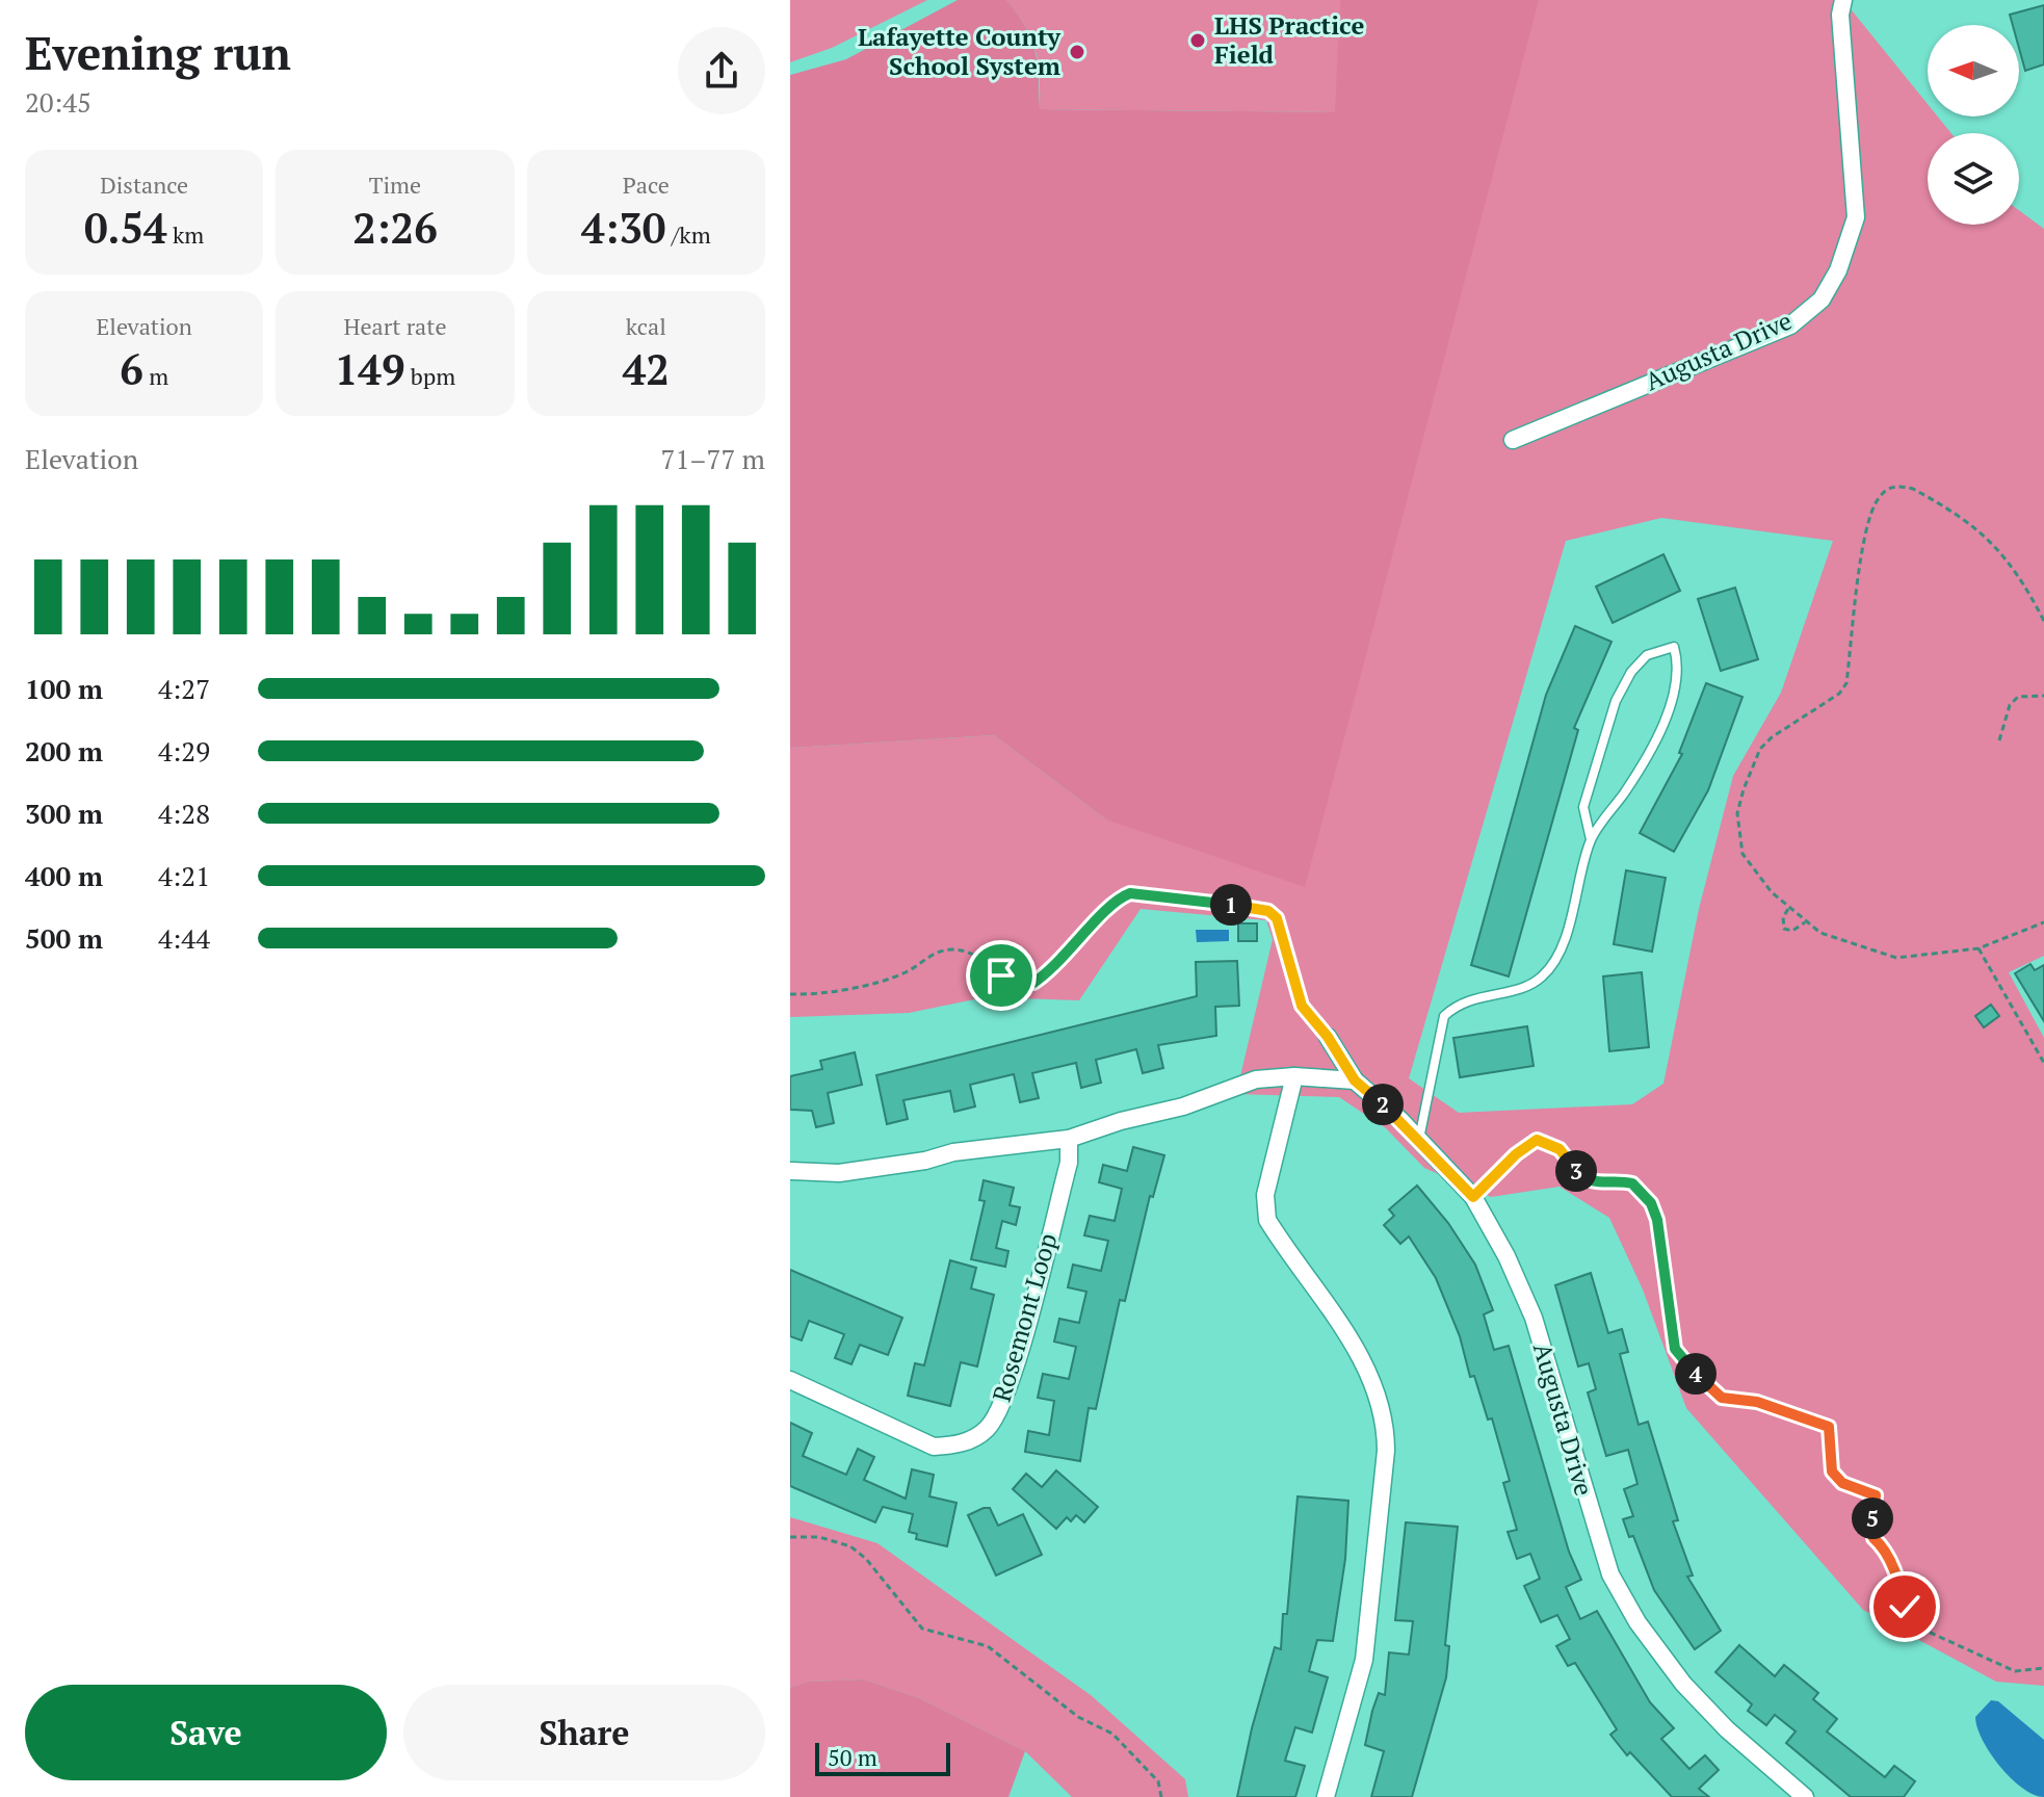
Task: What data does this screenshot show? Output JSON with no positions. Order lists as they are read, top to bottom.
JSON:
{
  "streets": {
    "street": ["Augusta Drive", "Rosemont Loop"]
  },
  "places": ["LHS Practice Field", "Lafayette County School System"],
  "scale_bar": "50 m",
  "north": "left",
  "page": {
    "heading": ["Evening run", "20:45"],
    "stats": [
      ["Distance", "0.54 km"],
      ["Time", "2:26"],
      ["Pace", "4:30 /km"],
      ["Elevation", "6 m"],
      ["Heart rate", "149 bpm"],
      ["kcal", "42"]
    ],
    "chart": ["Elevation", "71–77 m"],
    "list": [
      {
        "name": "100 m",
        "note": "4:27"
      },
      {
        "name": "200 m",
        "note": "4:29"
      },
      {
        "name": "300 m",
        "note": "4:28"
      },
      {
        "name": "400 m",
        "note": "4:21"
      },
      {
        "name": "500 m",
        "note": "4:44"
      }
    ],
    "pins": [
      "1",
      "2",
      "3",
      "4",
      "5"
    ],
    "buttons": ["Save", "Share"],
    "scale": "50 m"
  }
}
